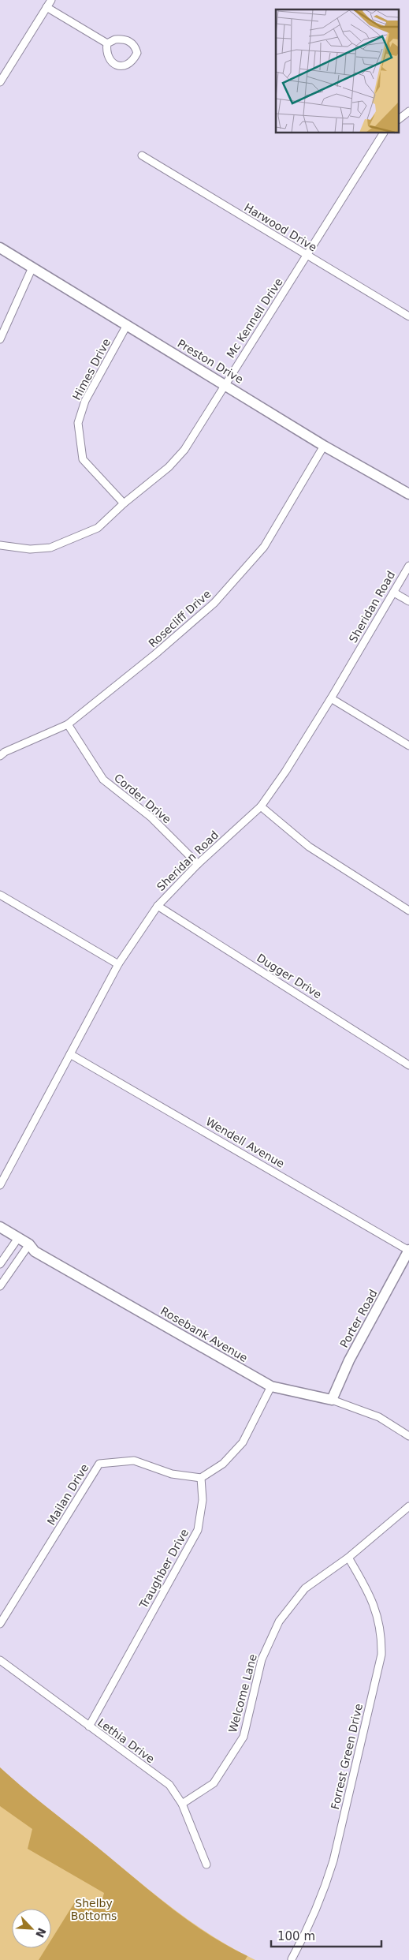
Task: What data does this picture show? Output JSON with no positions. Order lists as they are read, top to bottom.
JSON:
{
  "streets": {
    "street": [
      "Harwood Drive",
      "Mc Kennell Drive",
      "Preston Drive",
      "Himes Drive",
      "Sheridan Road",
      "Rosecliff Drive",
      "Corder Drive",
      "Dugger Drive",
      "Wendell Avenue",
      "Porter Road",
      "Rosebank Avenue",
      "Mailan Drive",
      "Traughber Drive",
      "Welcome Lane",
      "Lethia Drive",
      "Forrest Green Drive"
    ]
  },
  "crossings": [
    ["Harwood Drive", "Mc Kennell Drive"],
    ["Mc Kennell Drive", "Preston Drive"],
    ["Mc Kennell Drive", "Himes Drive"],
    ["Preston Drive", "Himes Drive"],
    ["Preston Drive", "Rosecliff Drive"],
    ["Sheridan Road", "Corder Drive"],
    ["Sheridan Road", "Dugger Drive"],
    ["Sheridan Road", "Wendell Avenue"],
    ["Rosecliff Drive", "Corder Drive"],
    ["Wendell Avenue", "Porter Road"],
    ["Porter Road", "Rosebank Avenue"],
    ["Mailan Drive", "Traughber Drive"],
    ["Traughber Drive", "Lethia Drive"],
    ["Welcome Lane", "Lethia Drive"],
    ["Welcome Lane", "Forrest Green Drive"]
  ],
  "parks": ["Shelby Bottoms"],
  "scale_bar": "100 m",
  "north": "bottom right"
}
